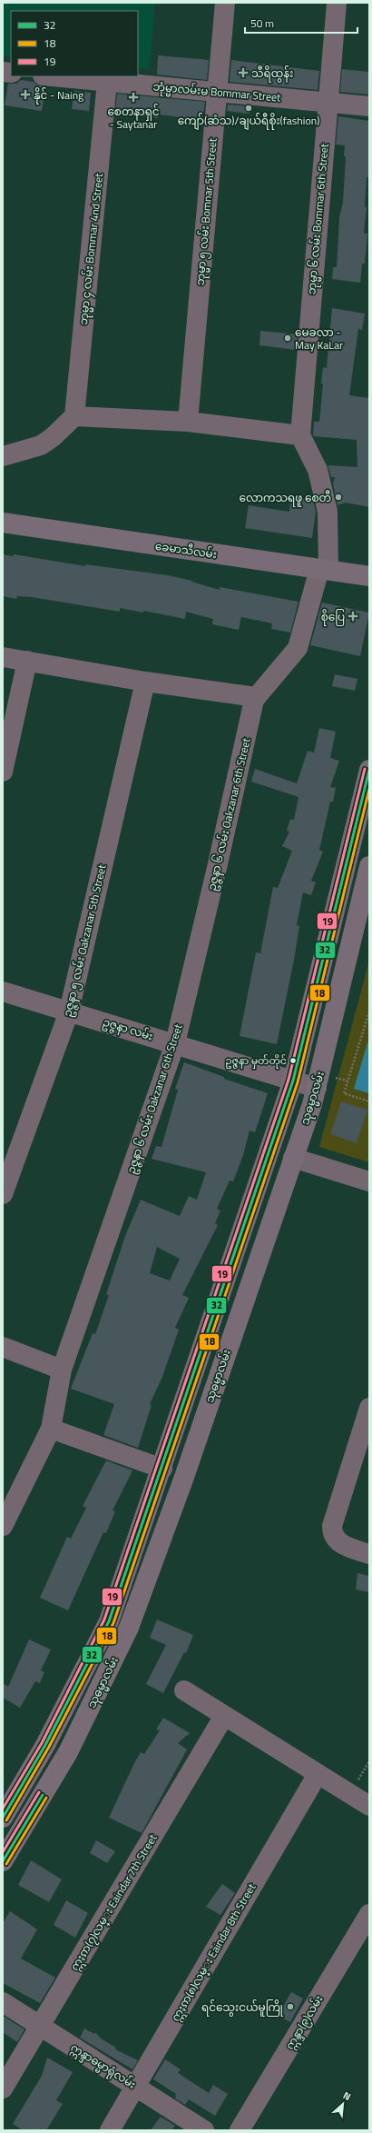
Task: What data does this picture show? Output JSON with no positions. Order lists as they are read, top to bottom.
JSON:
{
  "streets": {
    "main road": ["ခေမာသီလမ်း", "သုဓမ္မာလမ်း"],
    "street": [
      "ဘုံမ္မာလမ်းမ Bommar Street",
      "ဘုမ္မာ ၅ လမ်း Bomnar 5th Street",
      "ဘုမ္မာ ၆ လမ်း Bommar 6th Street",
      "ဘုမ္မာ ၄ လမ်း Bommar 4nd Street",
      "ဥဇ္ဇနာ ၆ လမ်း Oakzanar 6th Street",
      "ဥဇ္ဇနာ ၅ လမ်း Oakzanar 5th Street",
      "ဥဇ္ဇနာ လမ်း",
      "ဣႏၵာ(၇)လမ္း Eaindar 7th Street",
      "ဣႏၵာ(၈)လမ္း Eaindar 8th Street",
      "ဣန္ဒာ(၉)လမ်း",
      "ဣန္ဒာဓမ္မာရုံလမ်း"
    ]
  },
  "crossings": [
    ["ဘုံမ္မာလမ်းမ Bommar Street", "ဘုမ္မာ ၅ လမ်း Bomnar 5th Street"],
    ["ဘုံမ္မာလမ်းမ Bommar Street", "ဘုမ္မာ ၆ လမ်း Bommar 6th Street"],
    ["ဘုံမ္မာလမ်းမ Bommar Street", "ဘုမ္မာ ၄ လမ်း Bommar 4nd Street"],
    ["ဥဇ္ဇနာ ၆ လမ်း Oakzanar 6th Street", "ဥဇ္ဇနာ လမ်း"],
    ["ဥဇ္ဇနာ ၅ လမ်း Oakzanar 5th Street", "ဥဇ္ဇနာ လမ်း"],
    ["ဥဇ္ဇနာ လမ်း", "သုဓမ္မာလမ်း"],
    ["ဣႏၵာ(၇)လမ္း Eaindar 7th Street", "ဣန္ဒာဓမ္မာရုံလမ်း"],
    ["ဣႏၵာ(၈)လမ္း Eaindar 8th Street", "ဣန္ဒာဓမ္မာရုံလမ်း"]
  ],
  "places": {
    "health": [
      "သီရိထွန်း",
      "နိုင် - Naing",
      "စေတနာရှင် - Saytanar",
      "စိုပြေ"
    ],
    "other": [
      "ကျော်(ဆံသ)/ချယ်ရီစိုး(fashion)",
      "မေခလာ - May KaLar",
      "လောကသရဖူ စေတီ",
      "ဥဇ္ဇနာ မှတ်တိုင်",
      "ရင်သွေးငယ်မူကြို"
    ]
  },
  "lines": ["transit line 19", "transit line 32", "transit line 18"],
  "legend": ["32", "18", "19"],
  "scale_bar": "50 m",
  "north": "top right"
}
